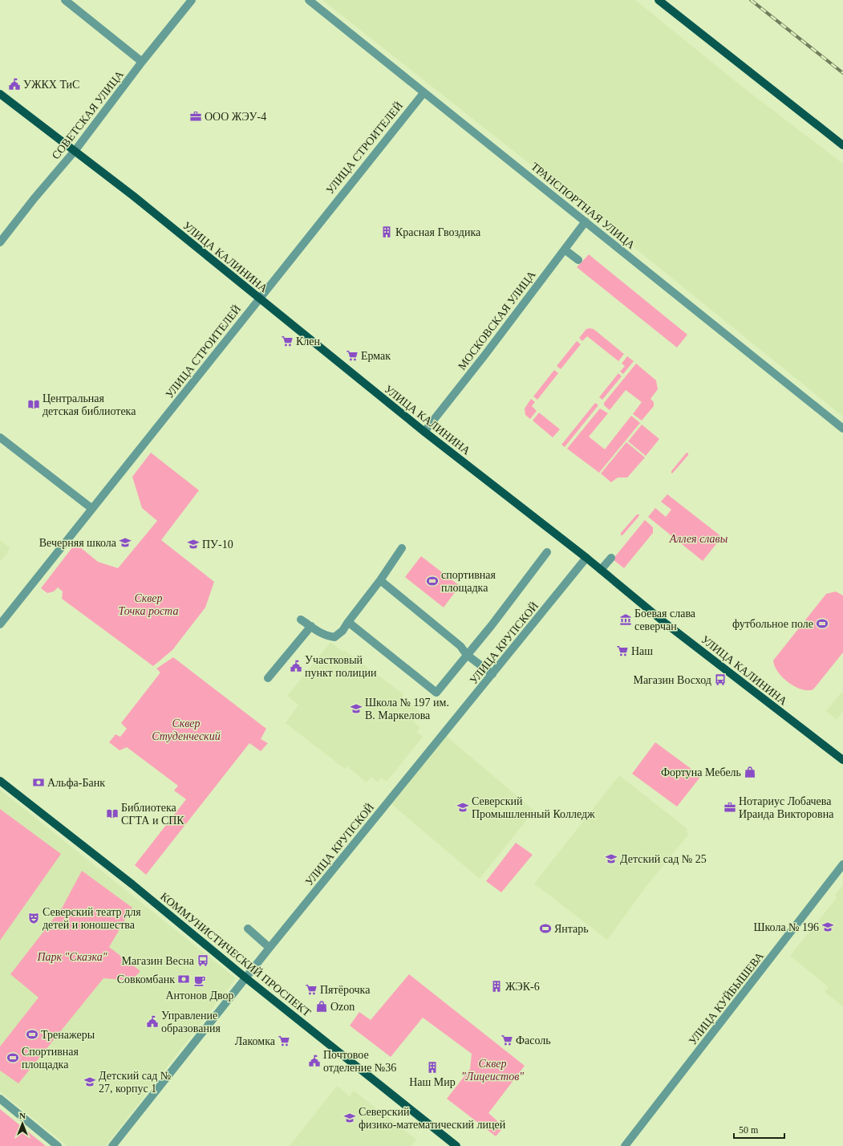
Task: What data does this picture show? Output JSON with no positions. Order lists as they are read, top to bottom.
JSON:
{
  "streets": {
    "main road": ["УЛИЦА КАЛИНИНА", "КОММУНИСТИЧЕСКИЙ ПРОСПЕКТ"],
    "street": [
      "СОВЕТСКАЯ УЛИЦА",
      "УЛИЦА СТРОИТЕЛЕЙ",
      "ТРАНСПОРТНАЯ УЛИЦА",
      "МОСКОВСКАЯ УЛИЦА",
      "УЛИЦА КРУПСКОЙ",
      "УЛИЦА КУЙБЫШЕВА"
    ]
  },
  "crossings": [
    ["СОВЕТСКАЯ УЛИЦА", "УЛИЦА КАЛИНИНА"],
    ["УЛИЦА СТРОИТЕЛЕЙ", "ТРАНСПОРТНАЯ УЛИЦА"],
    ["УЛИЦА СТРОИТЕЛЕЙ", "УЛИЦА КАЛИНИНА"],
    ["ТРАНСПОРТНАЯ УЛИЦА", "МОСКОВСКАЯ УЛИЦА"],
    ["УЛИЦА КАЛИНИНА", "МОСКОВСКАЯ УЛИЦА"],
    ["УЛИЦА КАЛИНИНА", "УЛИЦА КРУПСКОЙ"],
    ["УЛИЦА КРУПСКОЙ", "КОММУНИСТИЧЕСКИЙ ПРОСПЕКТ"]
  ],
  "parks": [
    "Аллея славы",
    "Сквер Точка роста",
    "Сквер Студенческий",
    "Парк \"Сказка\"",
    "Сквер \"Лицеистов\""
  ],
  "places": {
    "public building": [
      "УЖКХ ТиС",
      "Участковый пункт полиции",
      "Управление образования",
      "Почтовое отделение №36"
    ],
    "office": ["ООО ЖЭУ-4", "Нотариус Лобачева Ираида Викторовна"],
    "building": ["Красная Гвоздика", "ЖЭК-6", "Наш Мир"],
    "supermarket": [
      "Клен",
      "Ермак",
      "Наш",
      "Пятёрочка",
      "Фасоль",
      "Лакомка"
    ],
    "library": ["Центральная детская библиотека", "Библиотека СГТА и СПК"],
    "school or university": [
      "Вечерняя школа",
      "ПУ-10",
      "Школа № 197 им. В. Маркелова",
      "Северский Промышленный Колледж",
      "Детский сад № 25",
      "Школа № 196",
      "Детский сад № 27, корпус 1",
      "Северский физико-математический лицей"
    ],
    "sports": [
      "спортивная площадка",
      "футбольное поле",
      "Янтарь",
      "Тренажеры",
      "Спортивная площадка"
    ],
    "museum": ["Боевая слава северчан"],
    "bus stop": ["Магазин Восход", "Магазин Весна"],
    "shop": ["Фортуна Мебель", "Ozon"],
    "bank": ["Альфа-Банк", "Совкомбанк"],
    "theatre": ["Северский театр для детей и юношества"],
    "cafe": ["Антонов Двор"]
  },
  "scale_bar": "50 m",
  "north": "top"
}
